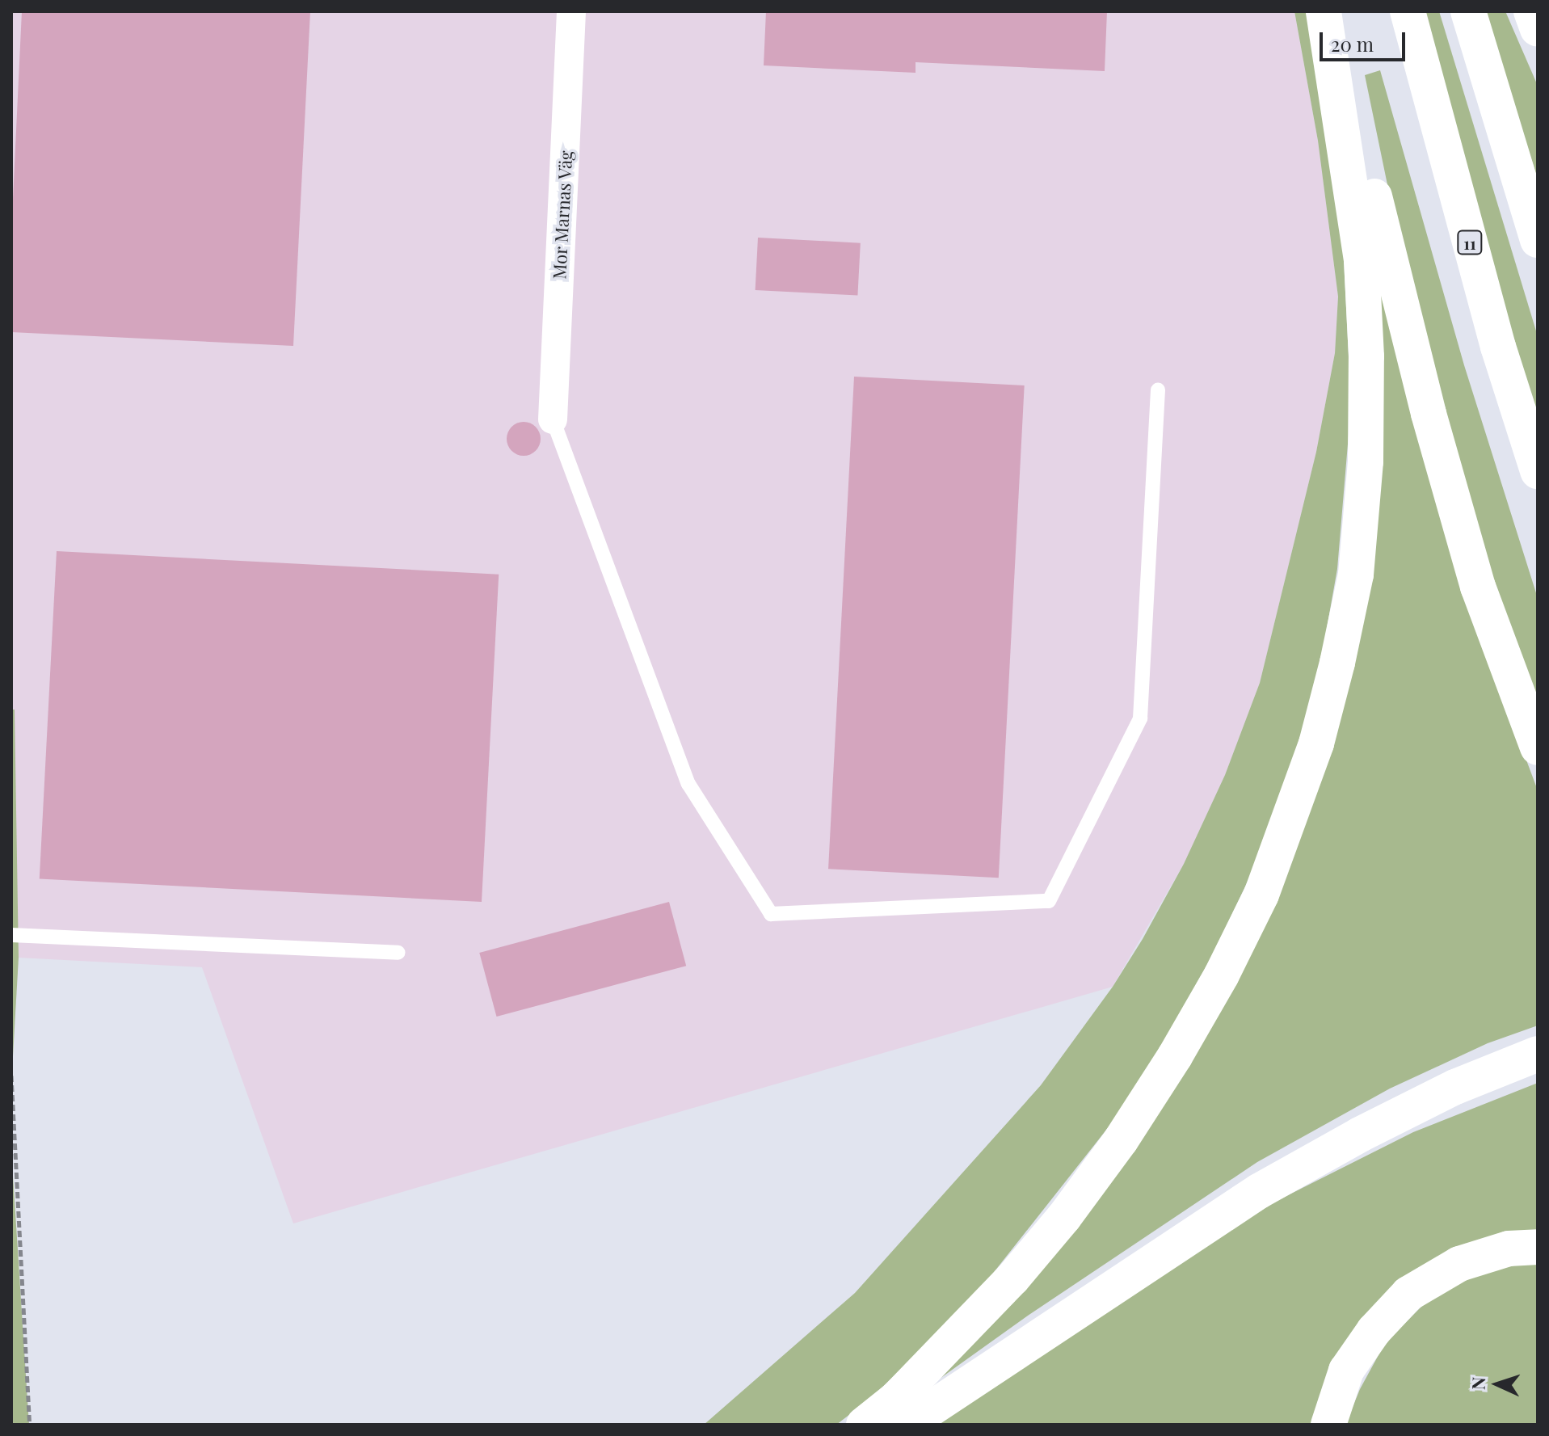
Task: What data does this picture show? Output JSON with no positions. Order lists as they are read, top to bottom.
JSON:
{
  "streets": {
    "main road": ["11"],
    "street": ["Mor Marnas Väg"]
  },
  "scale_bar": "20 m",
  "north": "left"
}
